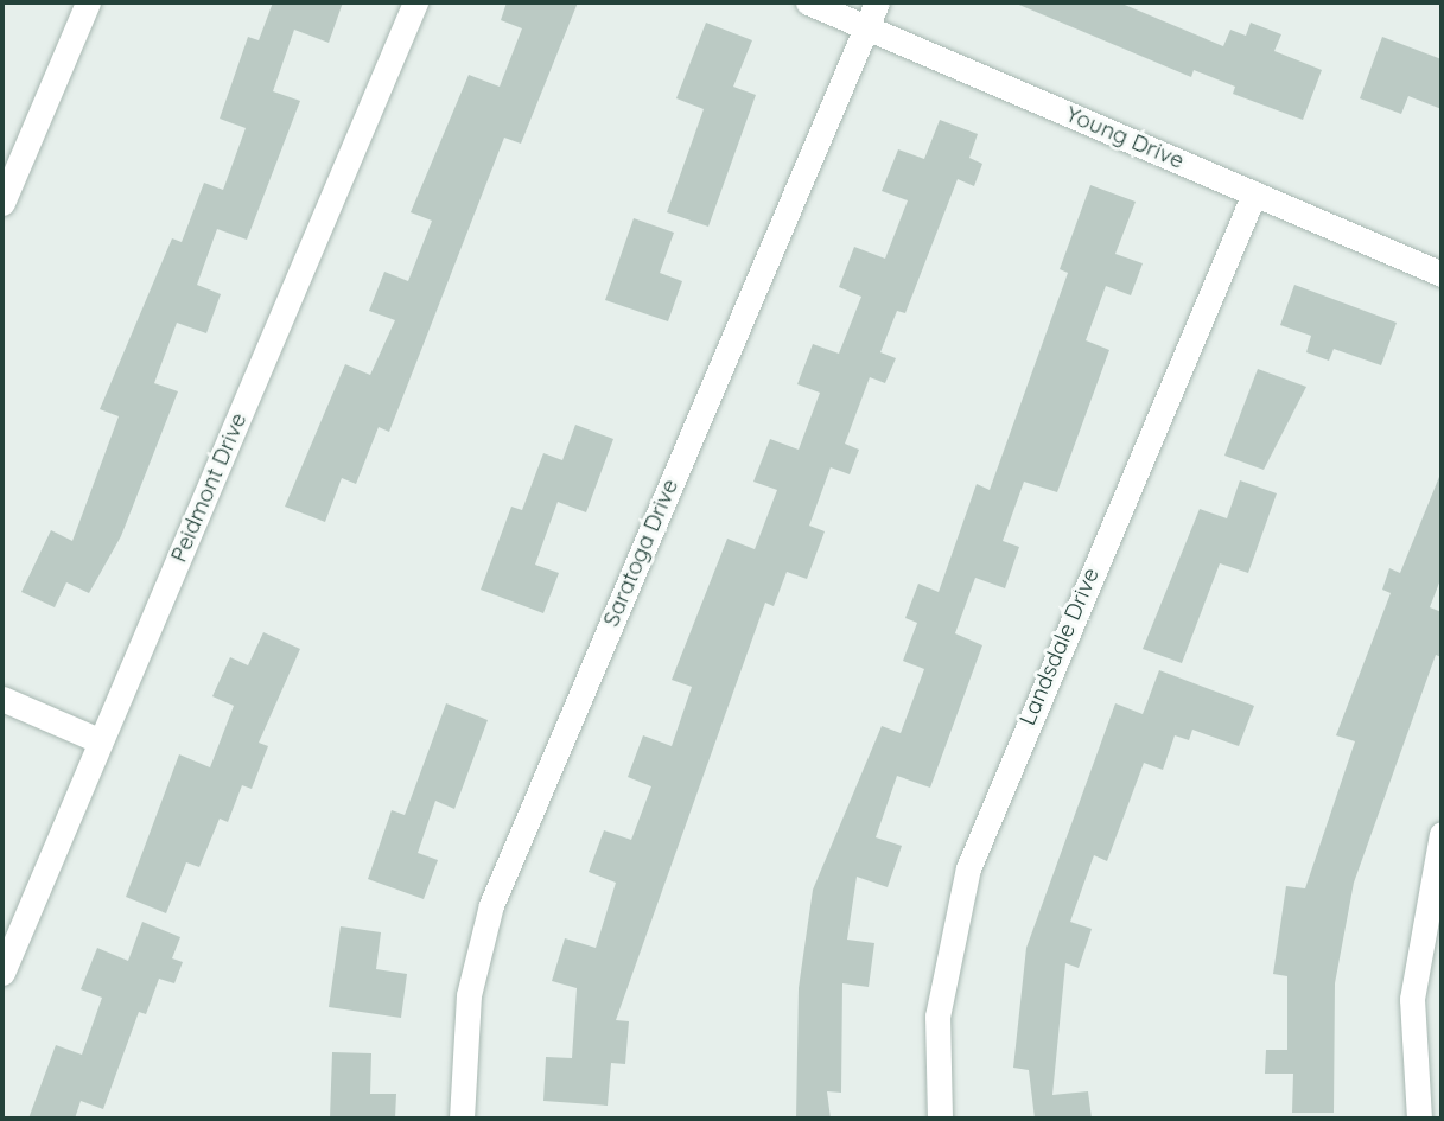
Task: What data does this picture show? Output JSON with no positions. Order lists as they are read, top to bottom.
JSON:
{
  "streets": {
    "street": [
      "Young Drive",
      "Peidmont Drive",
      "Saratoga Drive",
      "Landsdale Drive"
    ]
  },
  "crossings": [
    ["Young Drive", "Saratoga Drive"],
    ["Young Drive", "Landsdale Drive"]
  ]
}
